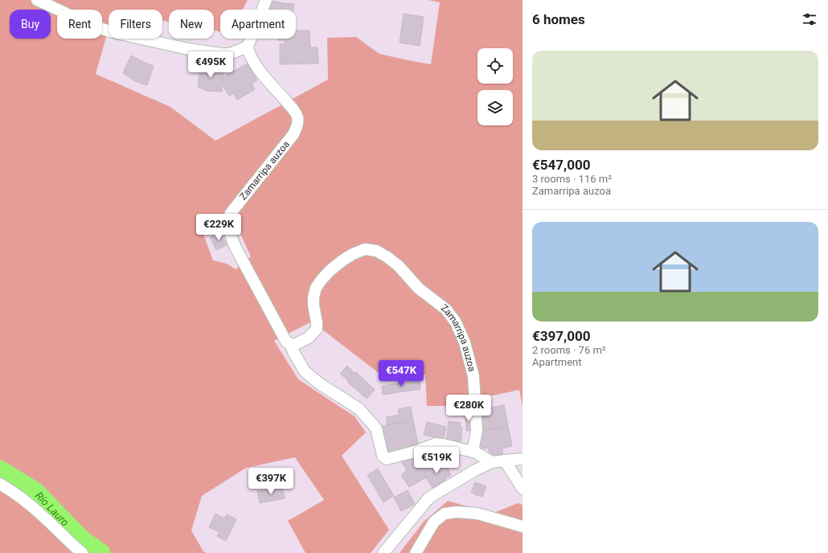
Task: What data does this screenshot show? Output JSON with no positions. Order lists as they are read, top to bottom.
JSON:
{
  "streets": {
    "street": ["Zamarripa auzoa"]
  },
  "water": ["Río Lauro"],
  "page": {
    "heading": "6 homes",
    "chip": [
      "Buy",
      "Rent",
      "Filters",
      "New",
      "Apartment"
    ],
    "list": [
      {
        "name": "€547,000",
        "note": "3 rooms · 116 m² · Zamarripa auzoa"
      },
      {
        "name": "€397,000",
        "note": "2 rooms · 76 m² · Apartment"
      }
    ],
    "price": [
      "€495K",
      "€229K",
      "€547K",
      "€280K",
      "€519K",
      "€397K"
    ]
  }
}
